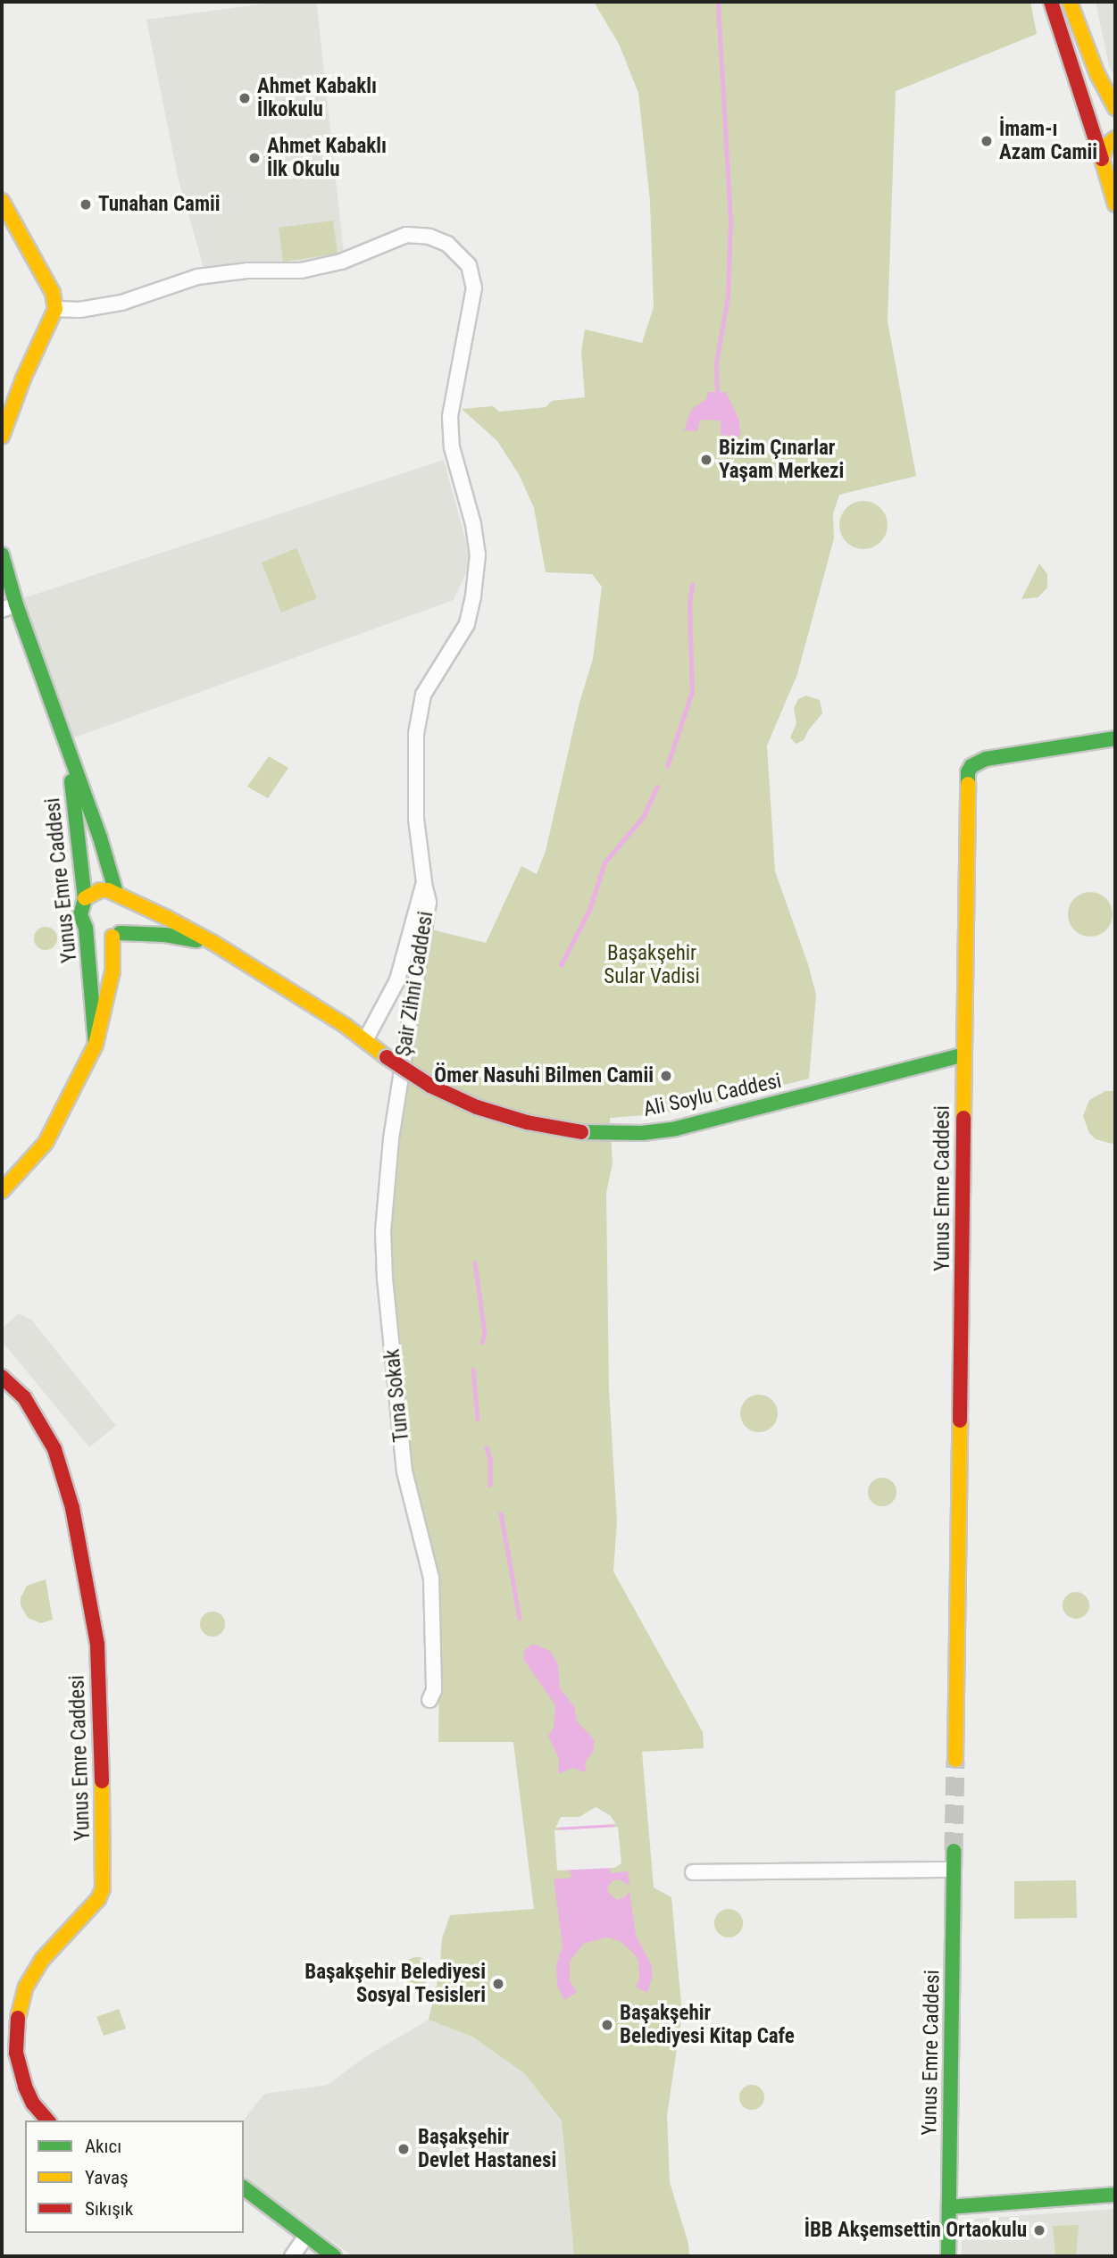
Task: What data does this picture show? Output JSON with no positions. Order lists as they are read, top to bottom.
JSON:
{
  "streets": {
    "street": [
      "Yunus Emre Caddesi",
      "Şair Zihni Caddesi",
      "Ali Soylu Caddesi",
      "Tuna Sokak"
    ]
  },
  "crossings": [
    ["Yunus Emre Caddesi", "Ali Soylu Caddesi"],
    ["Şair Zihni Caddesi", "Ali Soylu Caddesi"],
    ["Şair Zihni Caddesi", "Tuna Sokak"]
  ],
  "parks": ["Başakşehir Sular Vadisi"],
  "places": [
    "Ahmet Kabaklı İlkokulu",
    "İmam-ı Azam Camii",
    "Ahmet Kabaklı İlk Okulu",
    "Tunahan Camii",
    "Bizim Çınarlar Yaşam Merkezi",
    "Ömer Nasuhi Bilmen Camii",
    "Başakşehir Belediyesi Sosyal Tesisleri",
    "Başakşehir Belediyesi Kitap Cafe",
    "Başakşehir Devlet Hastanesi",
    "İBB Akşemsettin Ortaokulu"
  ],
  "legend": ["Akıcı", "Yavaş", "Sıkışık"]
}
